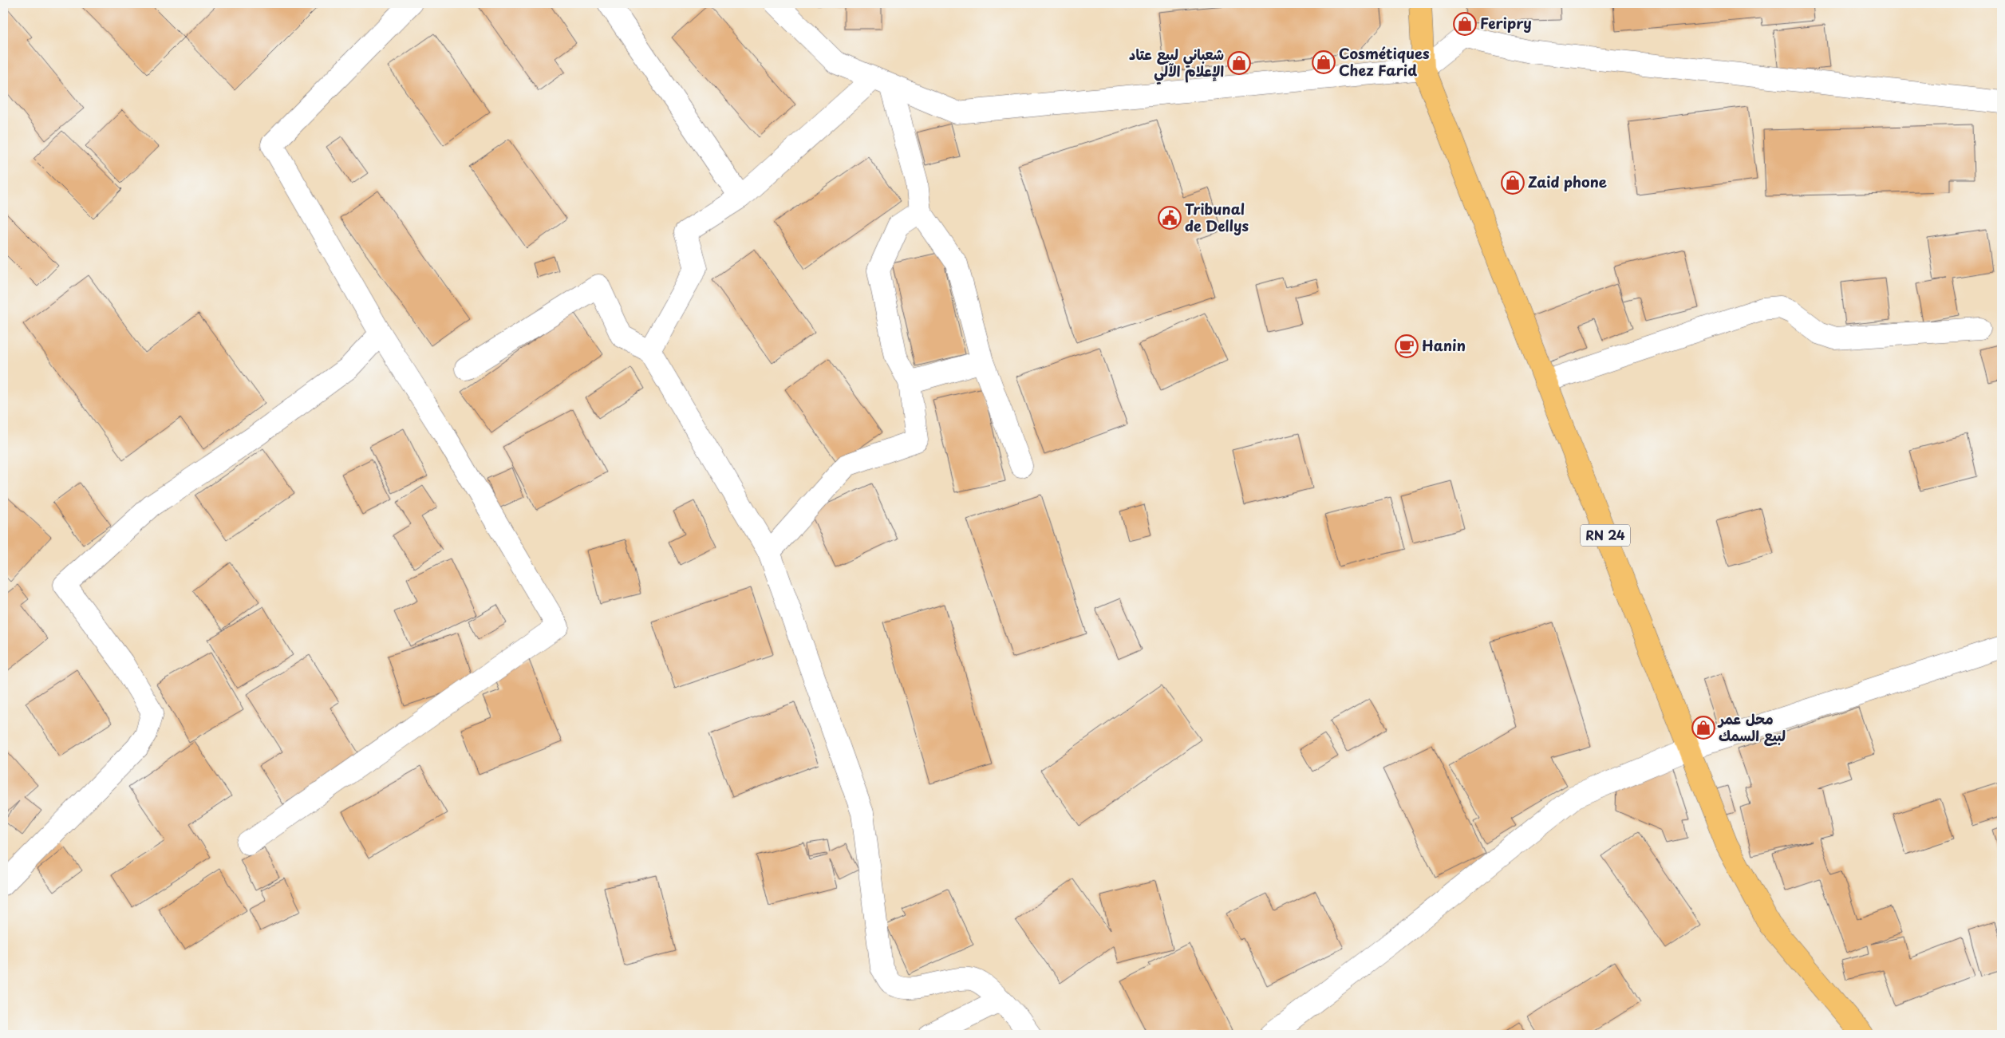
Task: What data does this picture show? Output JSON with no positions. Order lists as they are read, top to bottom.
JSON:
{
  "streets": {
    "main road": ["RN 24"]
  },
  "places": {
    "shop": [
      "Feripry",
      "Cosmétiques Chez Farid",
      "شعباني لبيع عتاد الإعلام الآلي",
      "Zaid phone",
      "محل عمر لبيع السمك"
    ],
    "public building": ["Tribunal de Dellys"],
    "cafe": ["Hanin"]
  }
}
